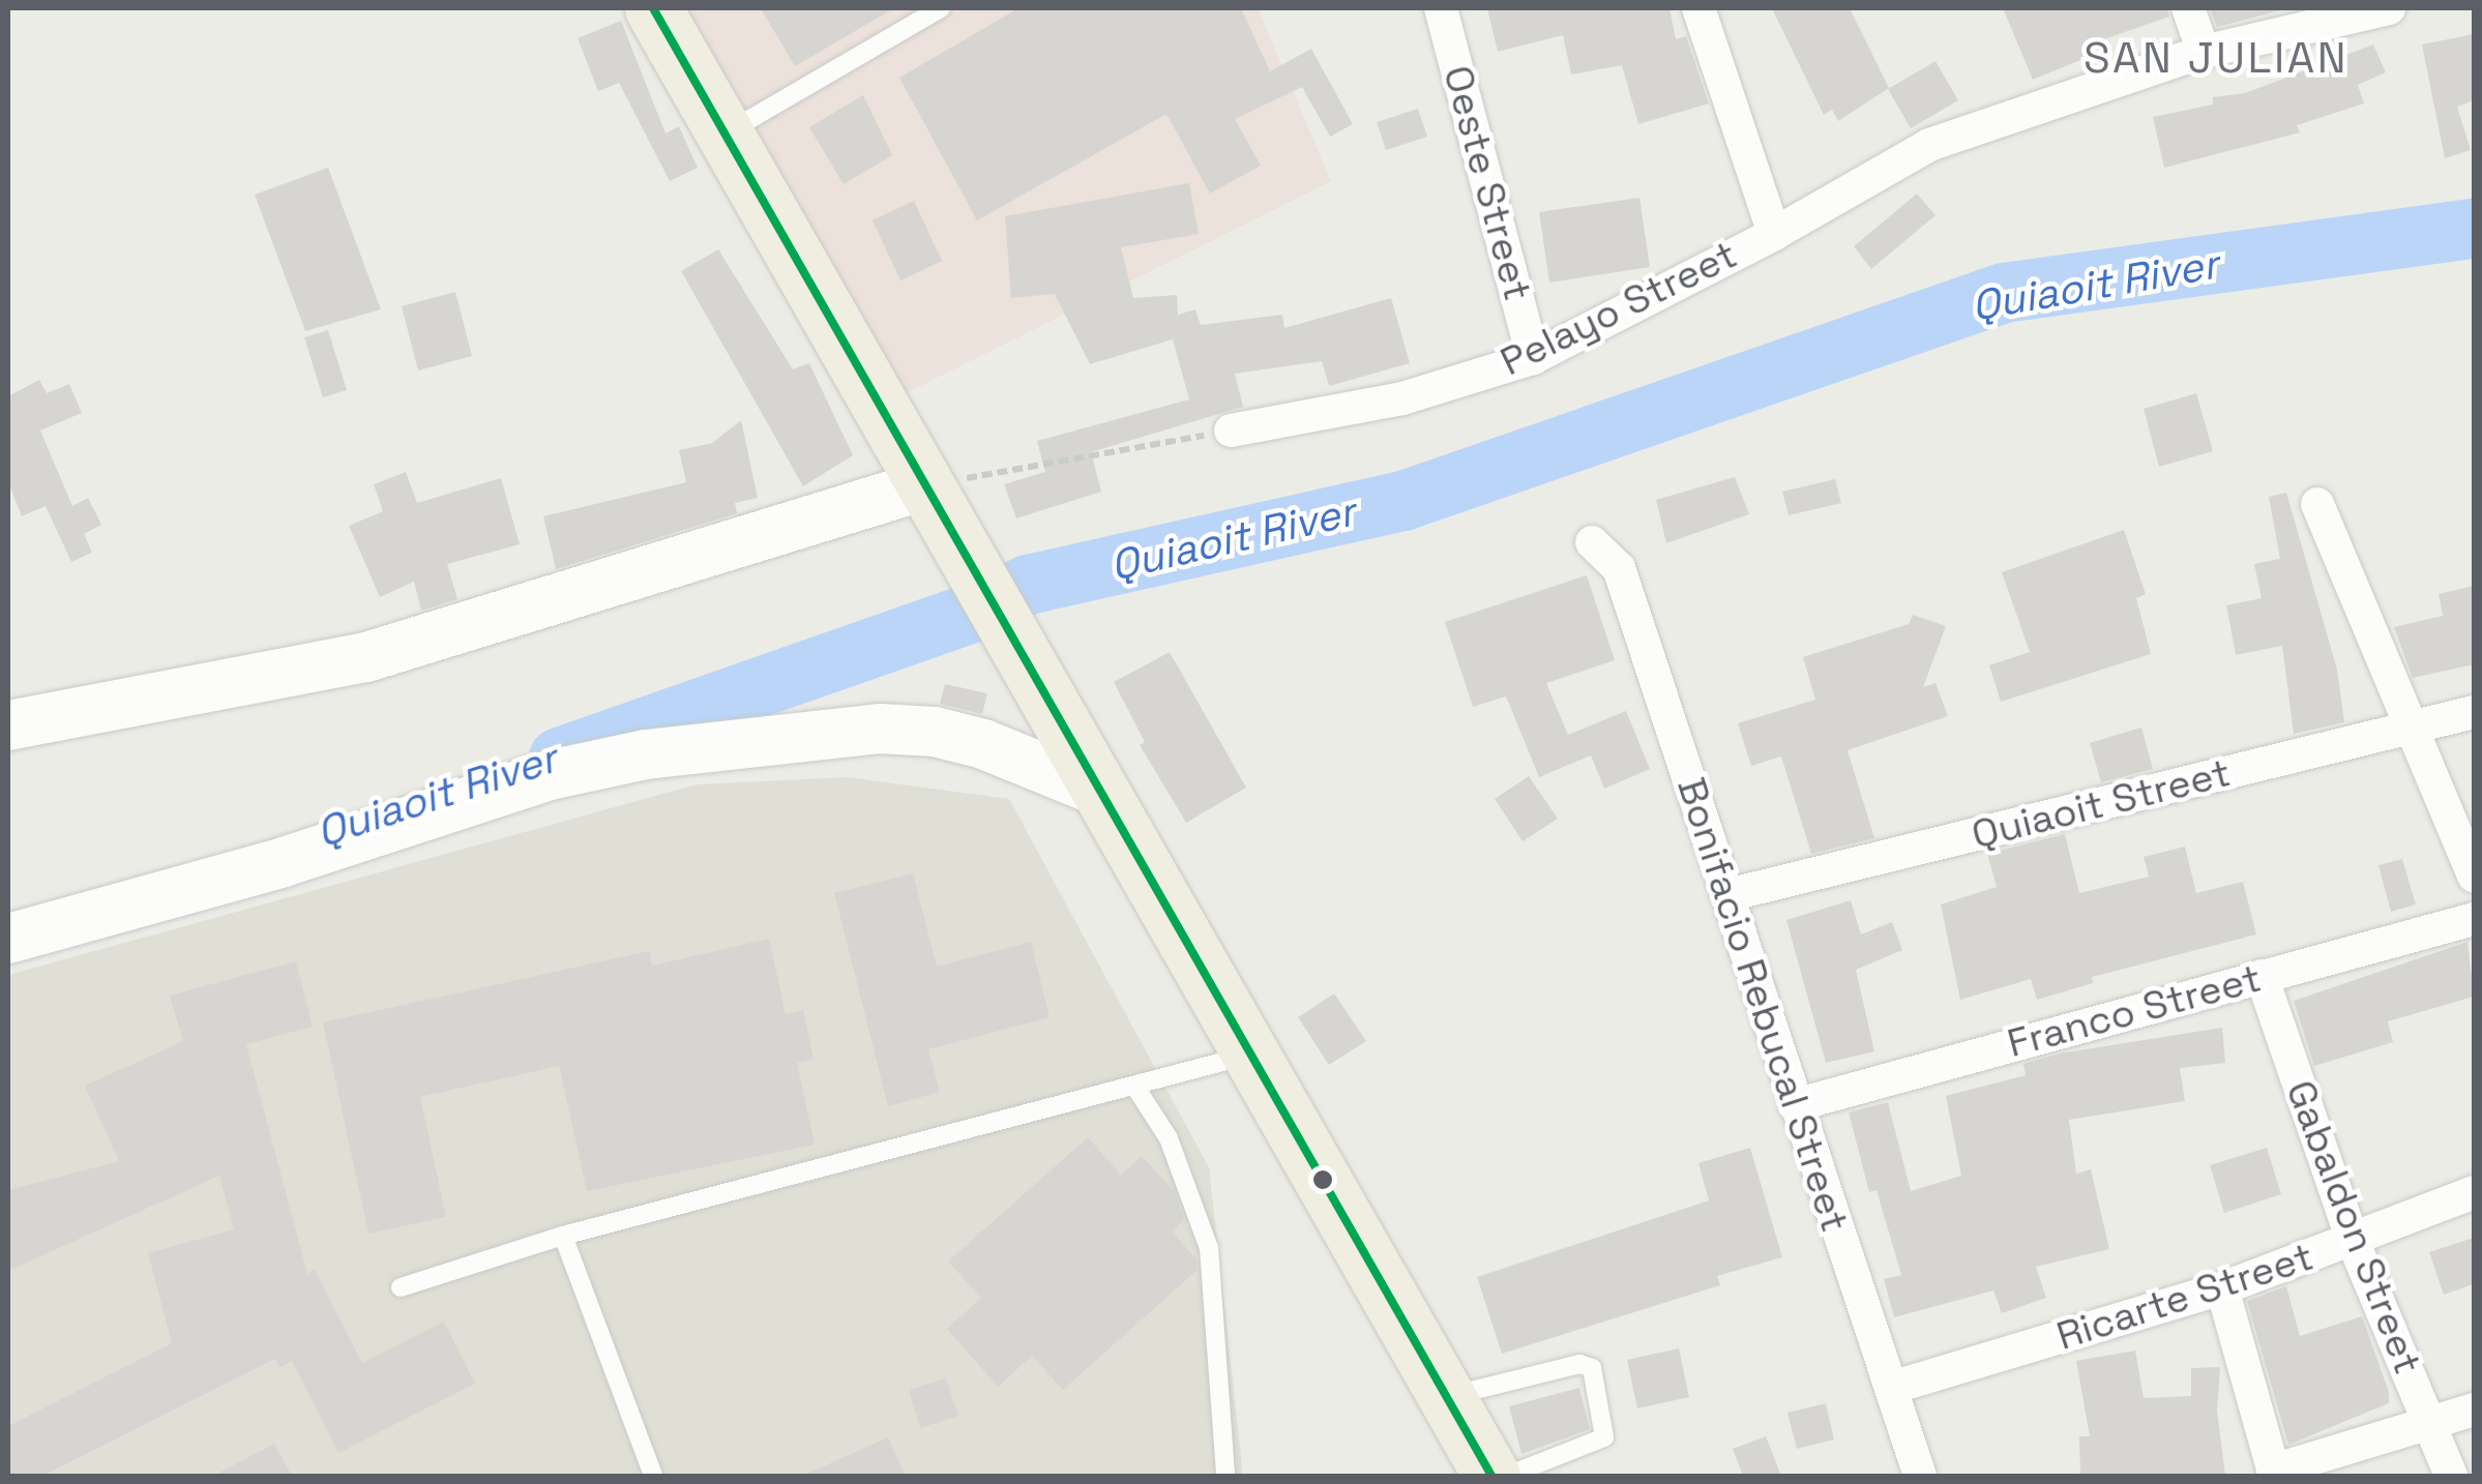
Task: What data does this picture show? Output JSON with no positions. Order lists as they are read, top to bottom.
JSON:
{
  "streets": {
    "street": [
      "Oeste Street",
      "Pelayo Street",
      "Quiaoit Street",
      "Bonifacio Rebucal Street",
      "Franco Street",
      "Gabaldon Street",
      "Ricarte Street"
    ]
  },
  "crossings": [
    ["Oeste Street", "Pelayo Street"],
    ["Quiaoit Street", "Bonifacio Rebucal Street"],
    ["Bonifacio Rebucal Street", "Franco Street"],
    ["Bonifacio Rebucal Street", "Ricarte Street"],
    ["Franco Street", "Gabaldon Street"],
    ["Gabaldon Street", "Ricarte Street"]
  ],
  "districts": ["SAN JULIAN"],
  "water": ["Quiaoit River"]
}
